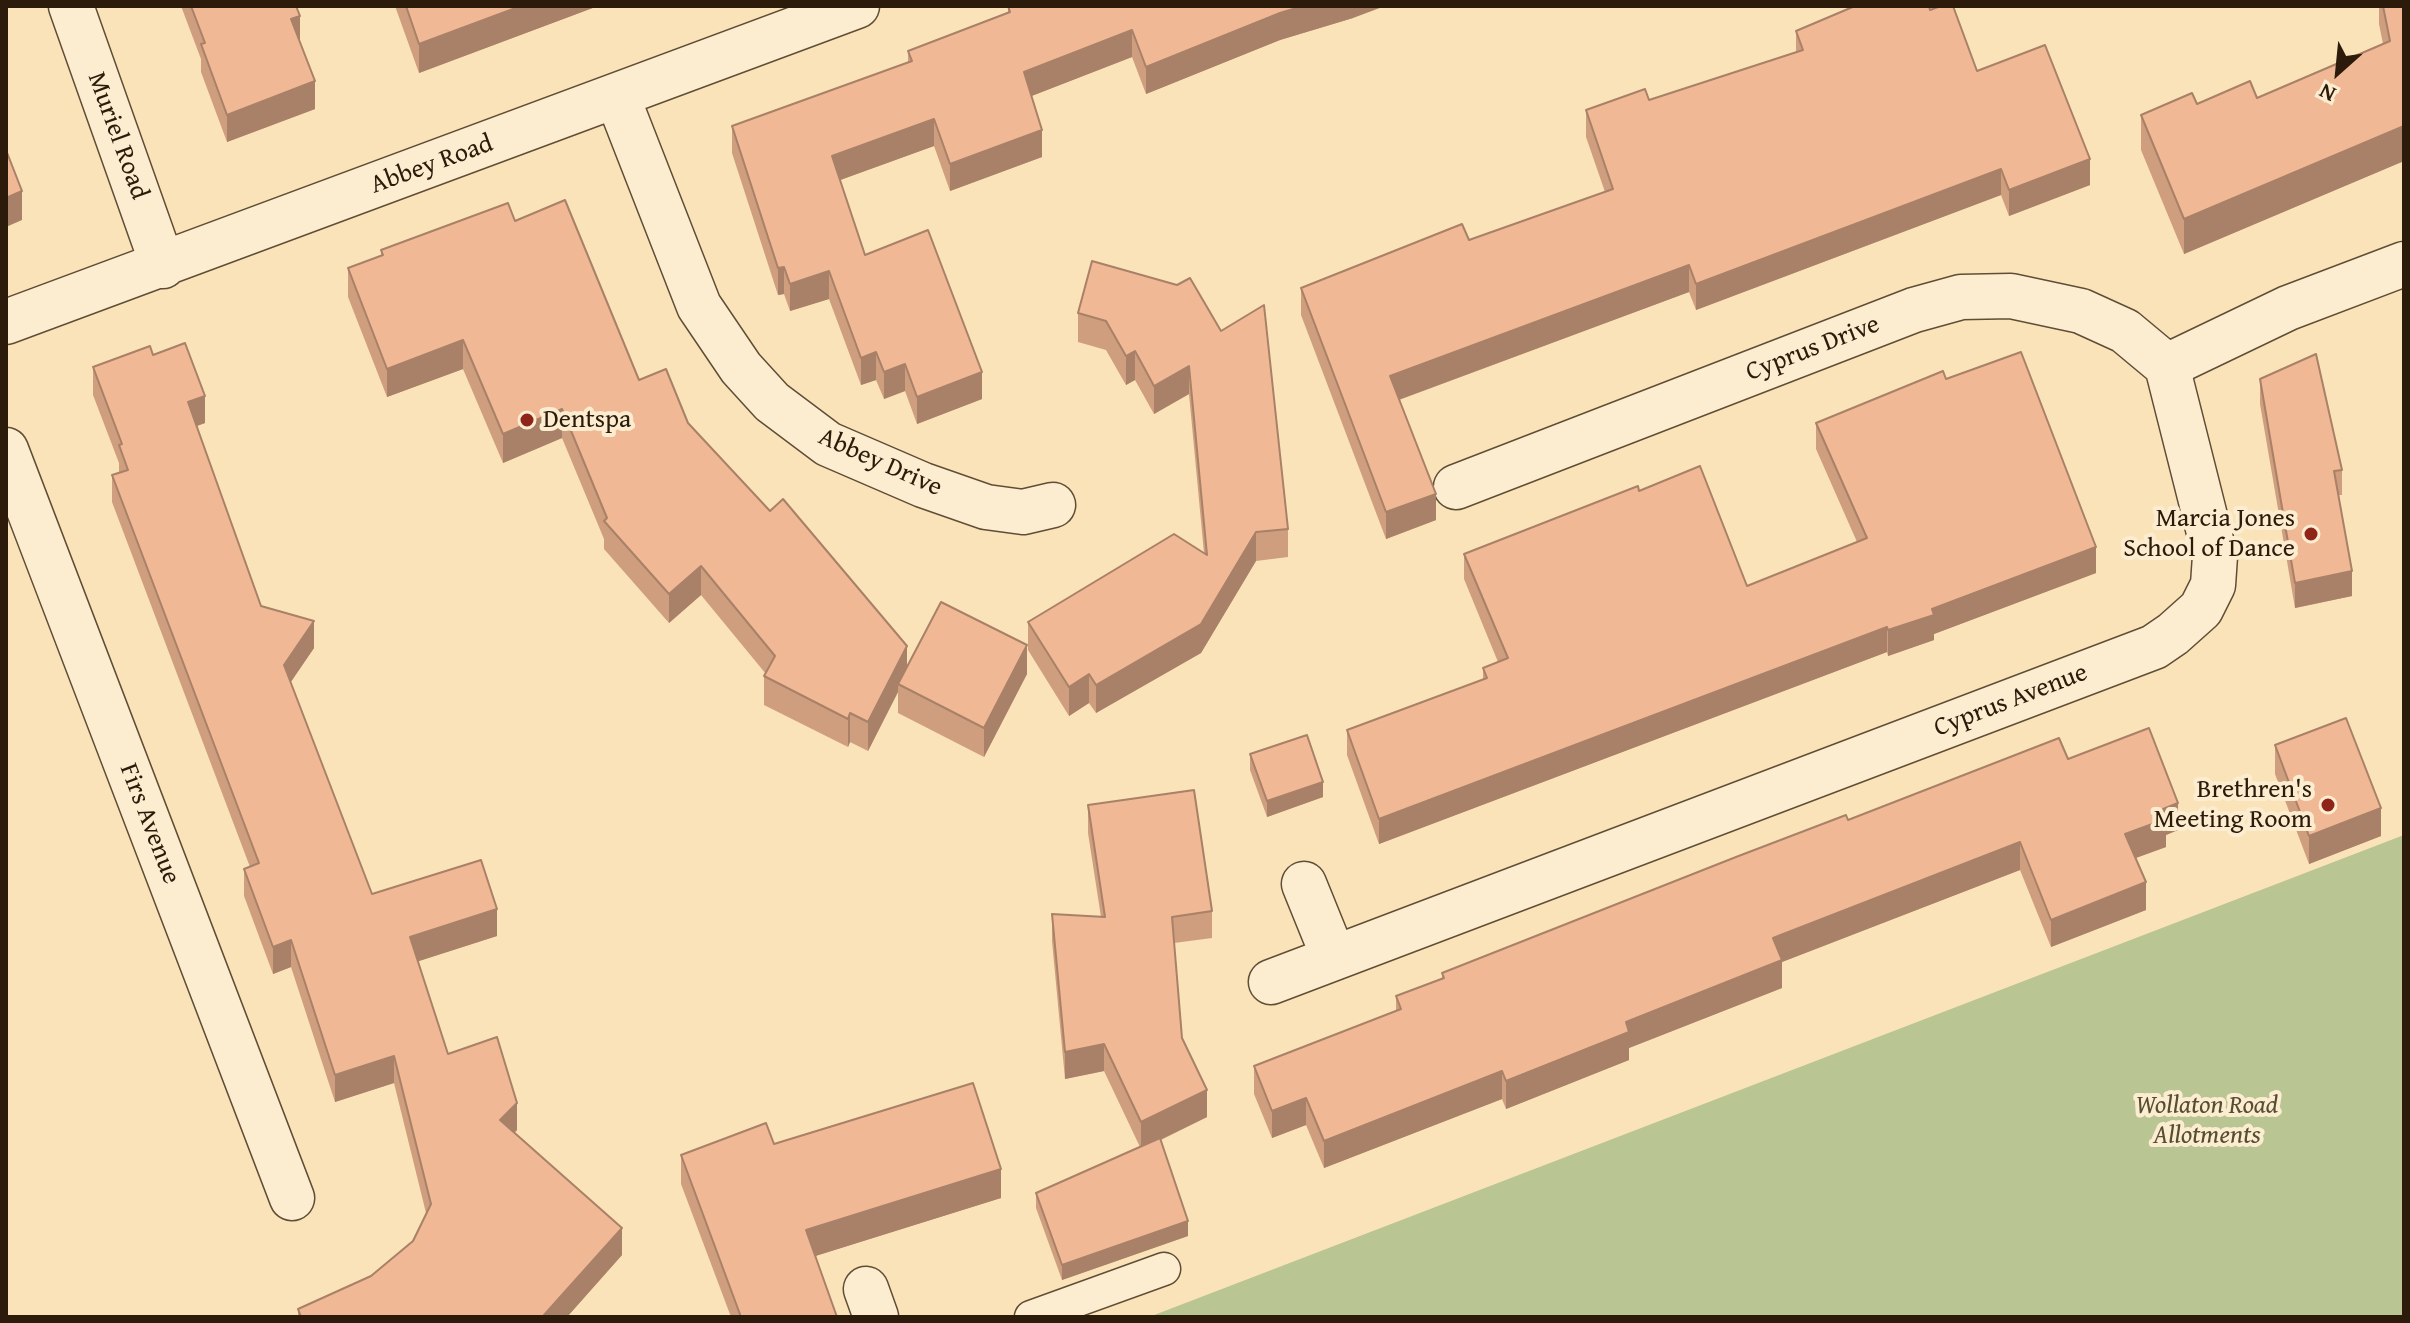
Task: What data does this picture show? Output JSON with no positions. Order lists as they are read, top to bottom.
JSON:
{
  "streets": {
    "street": [
      "Muriel Road",
      "Abbey Road",
      "Cyprus Drive",
      "Abbey Drive",
      "Cyprus Avenue",
      "Firs Avenue"
    ]
  },
  "crossings": [
    ["Muriel Road", "Abbey Road"],
    ["Abbey Road", "Abbey Drive"],
    ["Cyprus Drive", "Cyprus Avenue"]
  ],
  "parks": ["Wollaton Road Allotments"],
  "places": ["Dentspa", "Marcia Jones School of Dance", "Brethren's Meeting Room"],
  "north": "bottom left"
}
